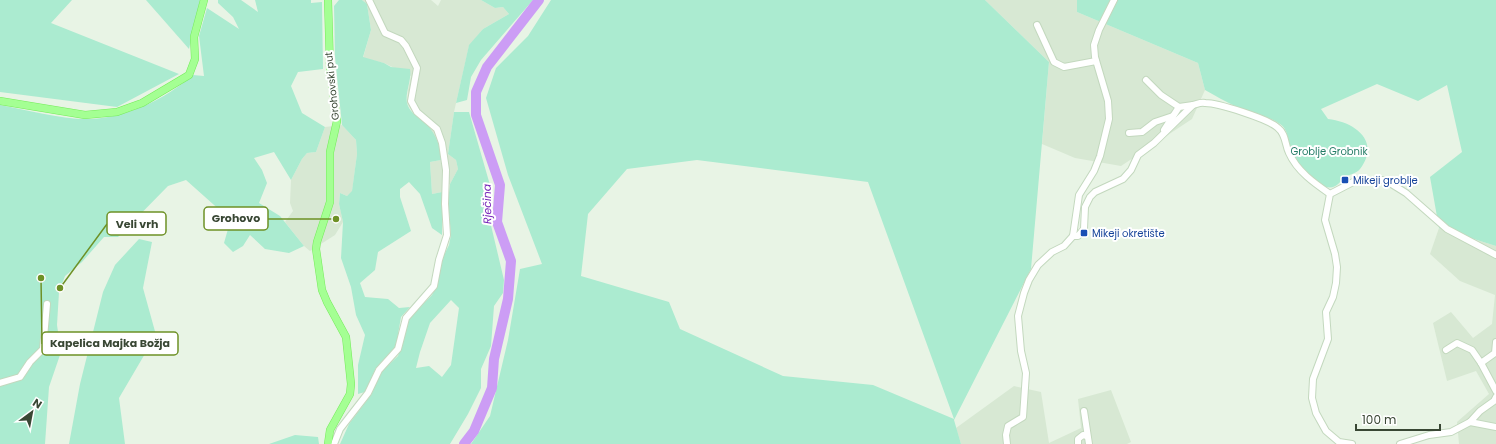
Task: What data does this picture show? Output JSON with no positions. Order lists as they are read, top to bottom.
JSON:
{
  "streets": {
    "main road": ["Grohovski put"]
  },
  "water": ["Rječina"],
  "parks": ["Groblje Grobnik"],
  "places": {
    "transit": ["Mikeji groblje", "Mikeji okretište"],
    "other": ["Grohovo", "Kapelica Majka Božja", "Veli vrh"]
  },
  "scale_bar": "100 m",
  "north": "top right"
}
